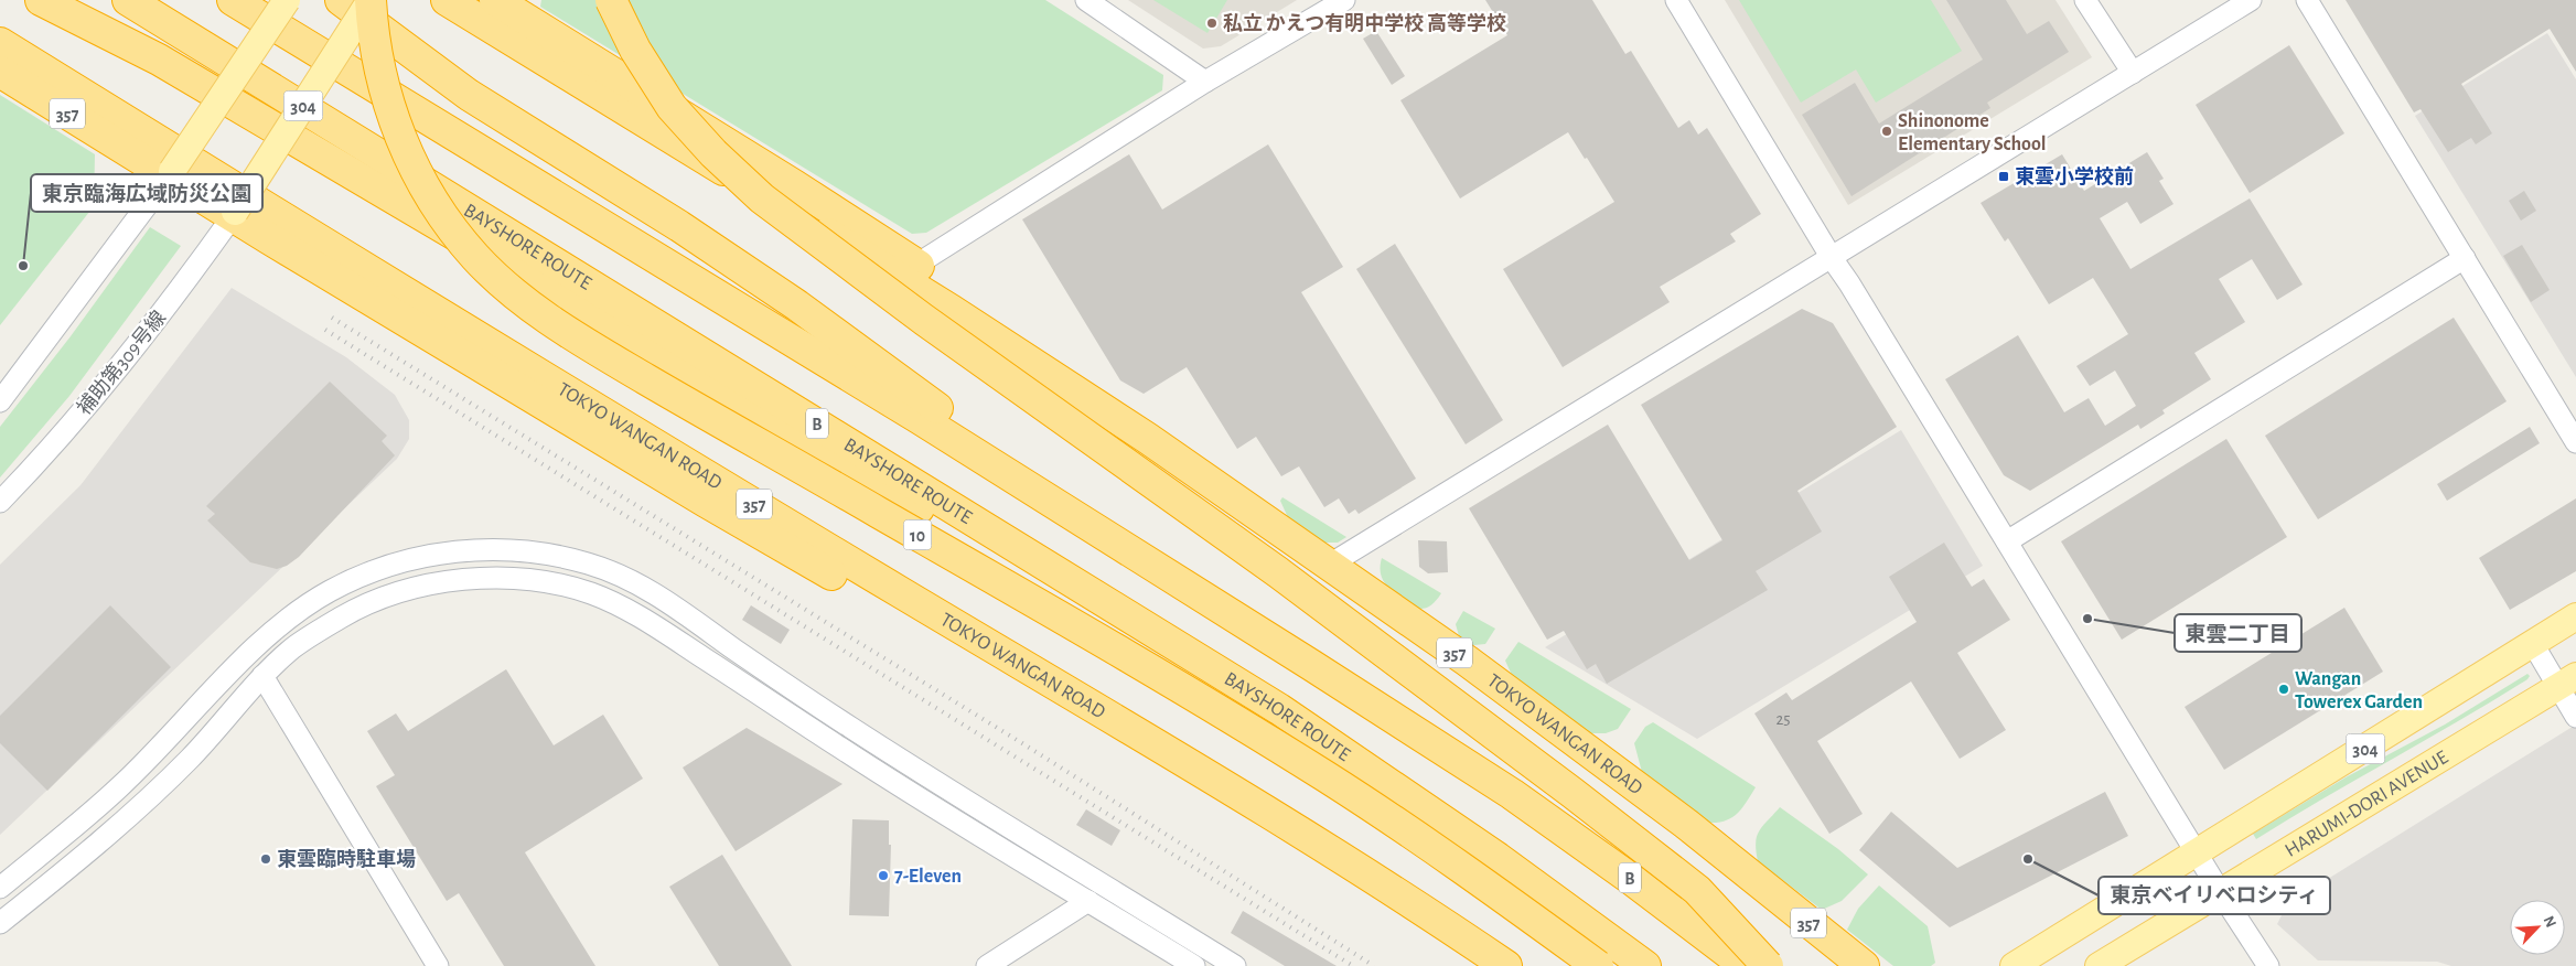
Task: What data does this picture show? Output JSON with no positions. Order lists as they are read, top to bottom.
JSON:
{
  "streets": {
    "highway": [
      "357",
      "BAYSHORE ROUTE",
      "B",
      "TOKYO WANGAN ROAD",
      "10"
    ],
    "main road": ["304", "HARUMI-DORI AVENUE"],
    "street": ["補助第309号線"]
  },
  "crossings": [
    ["304", "357"],
    ["304", "補助第309号線"],
    ["304", "10"],
    ["357", "補助第309号線"],
    ["357", "TOKYO WANGAN ROAD"]
  ],
  "places": {
    "other": [
      "私立 かえつ有明中学校 高等学校",
      "Shinonome Elementary School",
      "東京臨海広域防災公園",
      "東雲二丁目",
      "Wangan Towerex Garden",
      "東雲臨時駐車場",
      "東京ベイリベロシティ",
      "7-Eleven"
    ],
    "transit": ["東雲小学校前"]
  },
  "house_numbers": ["25"],
  "north": "top right"
}
